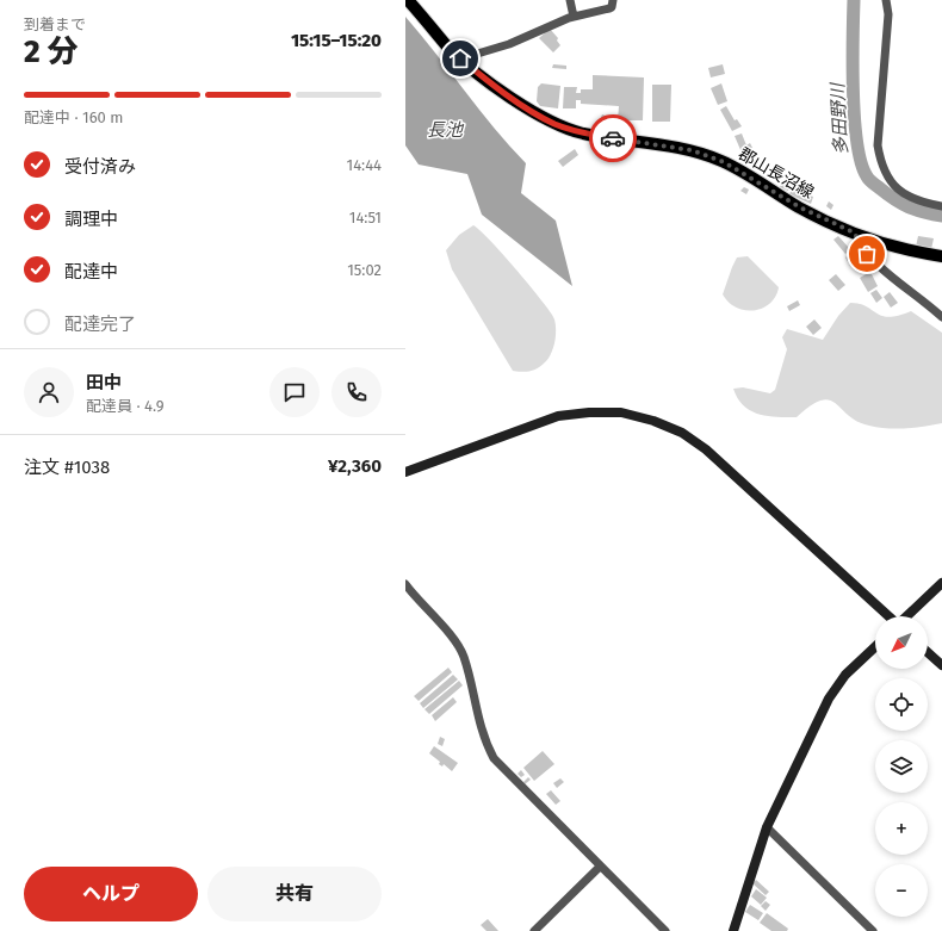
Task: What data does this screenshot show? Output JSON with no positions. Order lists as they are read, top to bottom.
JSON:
{
  "streets": {
    "main road": ["郡山長沼線"]
  },
  "water": ["多田野川", "長池"],
  "north": "bottom left",
  "page": {
    "heading": ["2 分", "到着まで", "15:15–15:20"],
    "panel": [
      "田中",
      "配達員 · 4.9",
      "注文 #1038",
      "¥2,360"
    ],
    "bar": "配達中 · 160 m",
    "list": [
      ["受付済み", "14:44"],
      ["調理中", "14:51"],
      ["配達中", "15:02"],
      "配達完了"
    ],
    "map_buttons": ["+", "−"],
    "buttons": ["ヘルプ", "共有"]
  }
}
